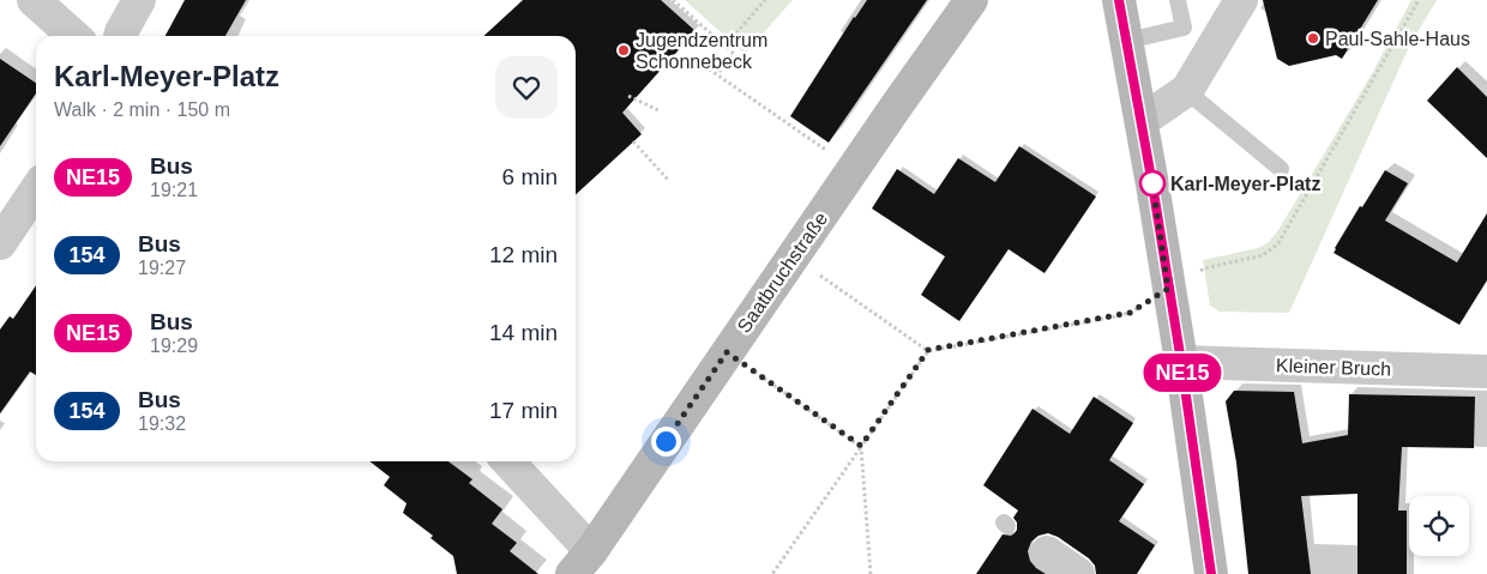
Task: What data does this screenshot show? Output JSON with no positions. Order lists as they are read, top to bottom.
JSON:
{
  "streets": {
    "main road": ["Saatbruchstraße"],
    "street": ["Kleiner Bruch"]
  },
  "places": ["Paul-Sahle-Haus", "Jugendzentrum Schonnebeck", "Karl-Meyer-Platz"],
  "lines": ["bus line NE15"],
  "page": {
    "on_map": "NE15",
    "heading": ["Karl-Meyer-Platz", "Walk · 2 min · 150 m"],
    "list": [
      {
        "mark": "NE15",
        "name": "Bus",
        "note": "19:21",
        "value": "6 min"
      },
      {
        "mark": "154",
        "name": "Bus",
        "note": "19:27",
        "value": "12 min"
      },
      {
        "mark": "NE15",
        "name": "Bus",
        "note": "19:29",
        "value": "14 min"
      },
      {
        "mark": "154",
        "name": "Bus",
        "note": "19:32",
        "value": "17 min"
      }
    ]
  }
}
